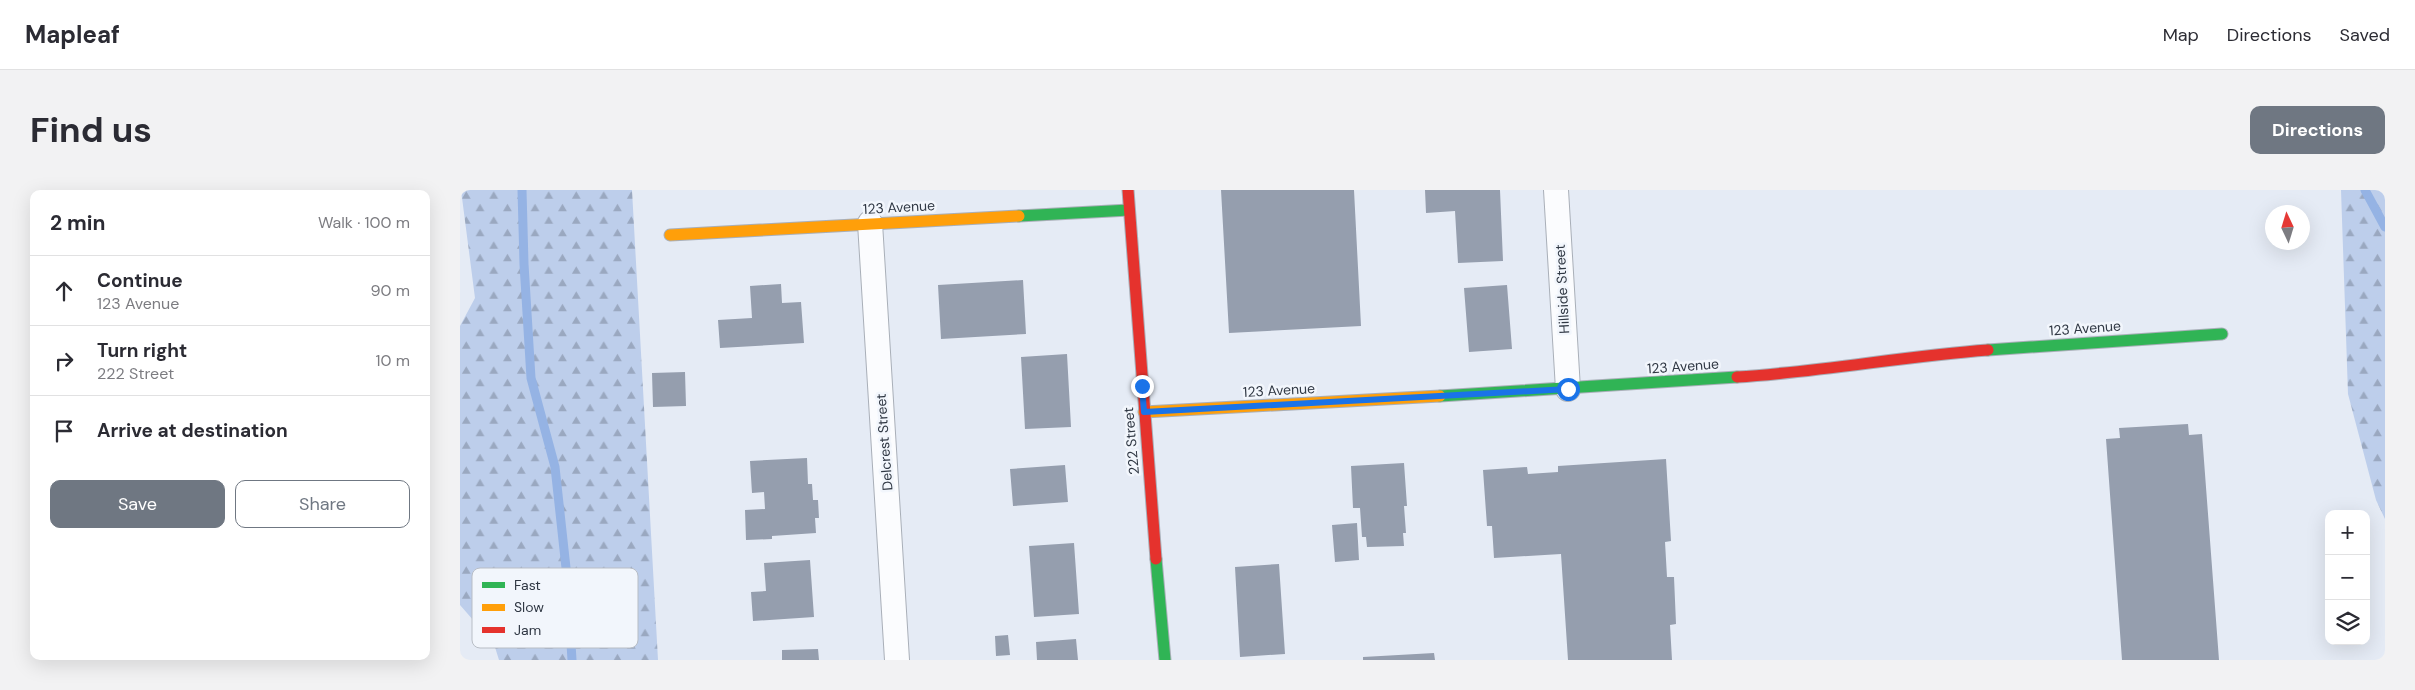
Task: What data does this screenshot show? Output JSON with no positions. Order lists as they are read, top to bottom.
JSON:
{
  "streets": {
    "street": [
      "123 Avenue",
      "Hillside Street",
      "222 Street",
      "Delcrest Street"
    ]
  },
  "crossings": [
    ["123 Avenue", "Hillside Street"],
    ["123 Avenue", "222 Street"],
    ["123 Avenue", "Delcrest Street"]
  ],
  "legend": ["Fast", "Slow", "Jam"],
  "north": "top",
  "page": {
    "header": "Mapleaf",
    "nav": ["Map", "Directions", "Saved"],
    "buttons": [
      "Directions",
      ["Save", "Share"]
    ],
    "title": "Find us",
    "heading": ["2 min", "Walk · 100 m"],
    "list": [
      ["Continue", "123 Avenue", "90 m"],
      ["Turn right", "222 Street", "10 m"],
      "Arrive at destination"
    ],
    "map_buttons": ["+", "−"]
  }
}
